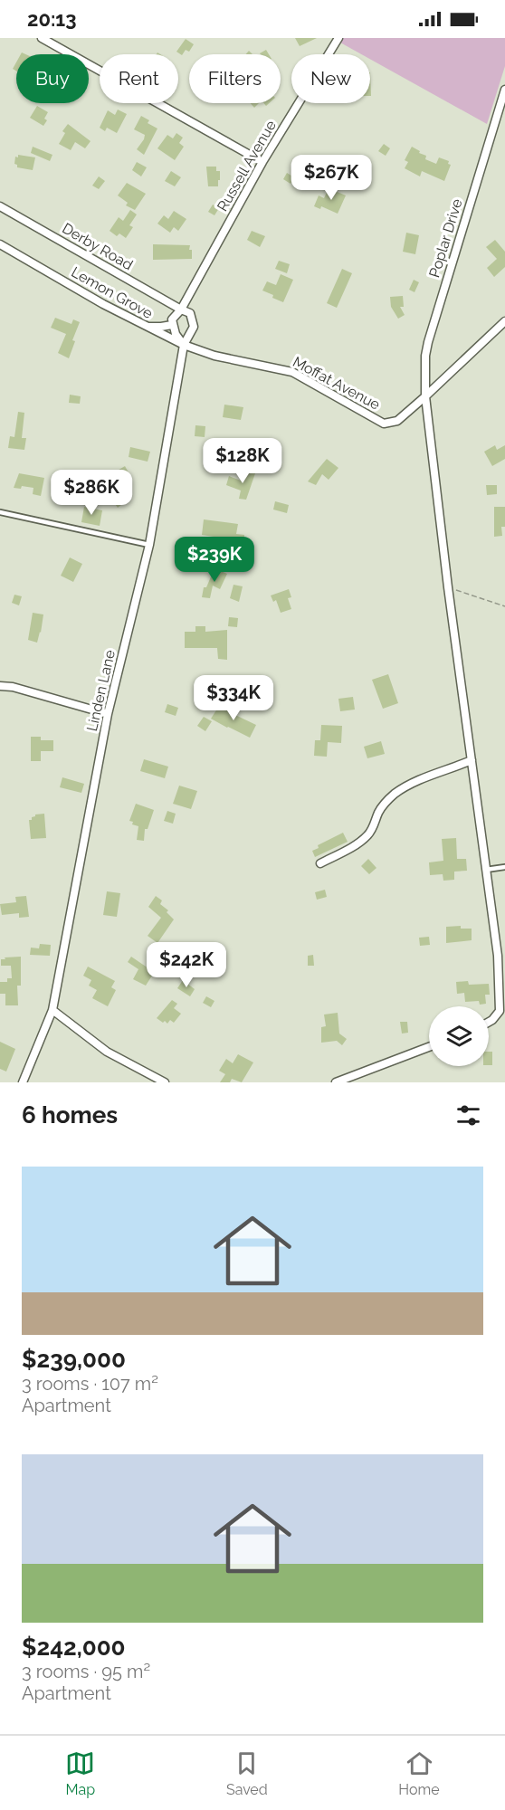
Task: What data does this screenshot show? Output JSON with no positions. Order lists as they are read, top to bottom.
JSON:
{
  "streets": {
    "street": [
      "Russell Avenue",
      "Poplar Drive",
      "Derby Road",
      "Lemon Grove",
      "Moffat Avenue",
      "Linden Lane"
    ]
  },
  "crossings": [
    ["Russell Avenue", "Derby Road"],
    ["Russell Avenue", "Linden Lane"],
    ["Poplar Drive", "Moffat Avenue"],
    ["Derby Road", "Linden Lane"],
    ["Lemon Grove", "Moffat Avenue"],
    ["Lemon Grove", "Linden Lane"]
  ],
  "page": {
    "status": "20:13",
    "chip": [
      "Buy",
      "Rent",
      "Filters",
      "New"
    ],
    "price": [
      "$267K",
      "$128K",
      "$286K",
      "$239K",
      "$334K",
      "$242K"
    ],
    "heading": "6 homes",
    "list": [
      {
        "name": "$239,000",
        "note": "3 rooms · 107 m² · Apartment"
      },
      {
        "name": "$242,000",
        "note": "3 rooms · 95 m² · Apartment"
      }
    ],
    "tabs": ["Map", "Saved", "Home"]
  }
}
